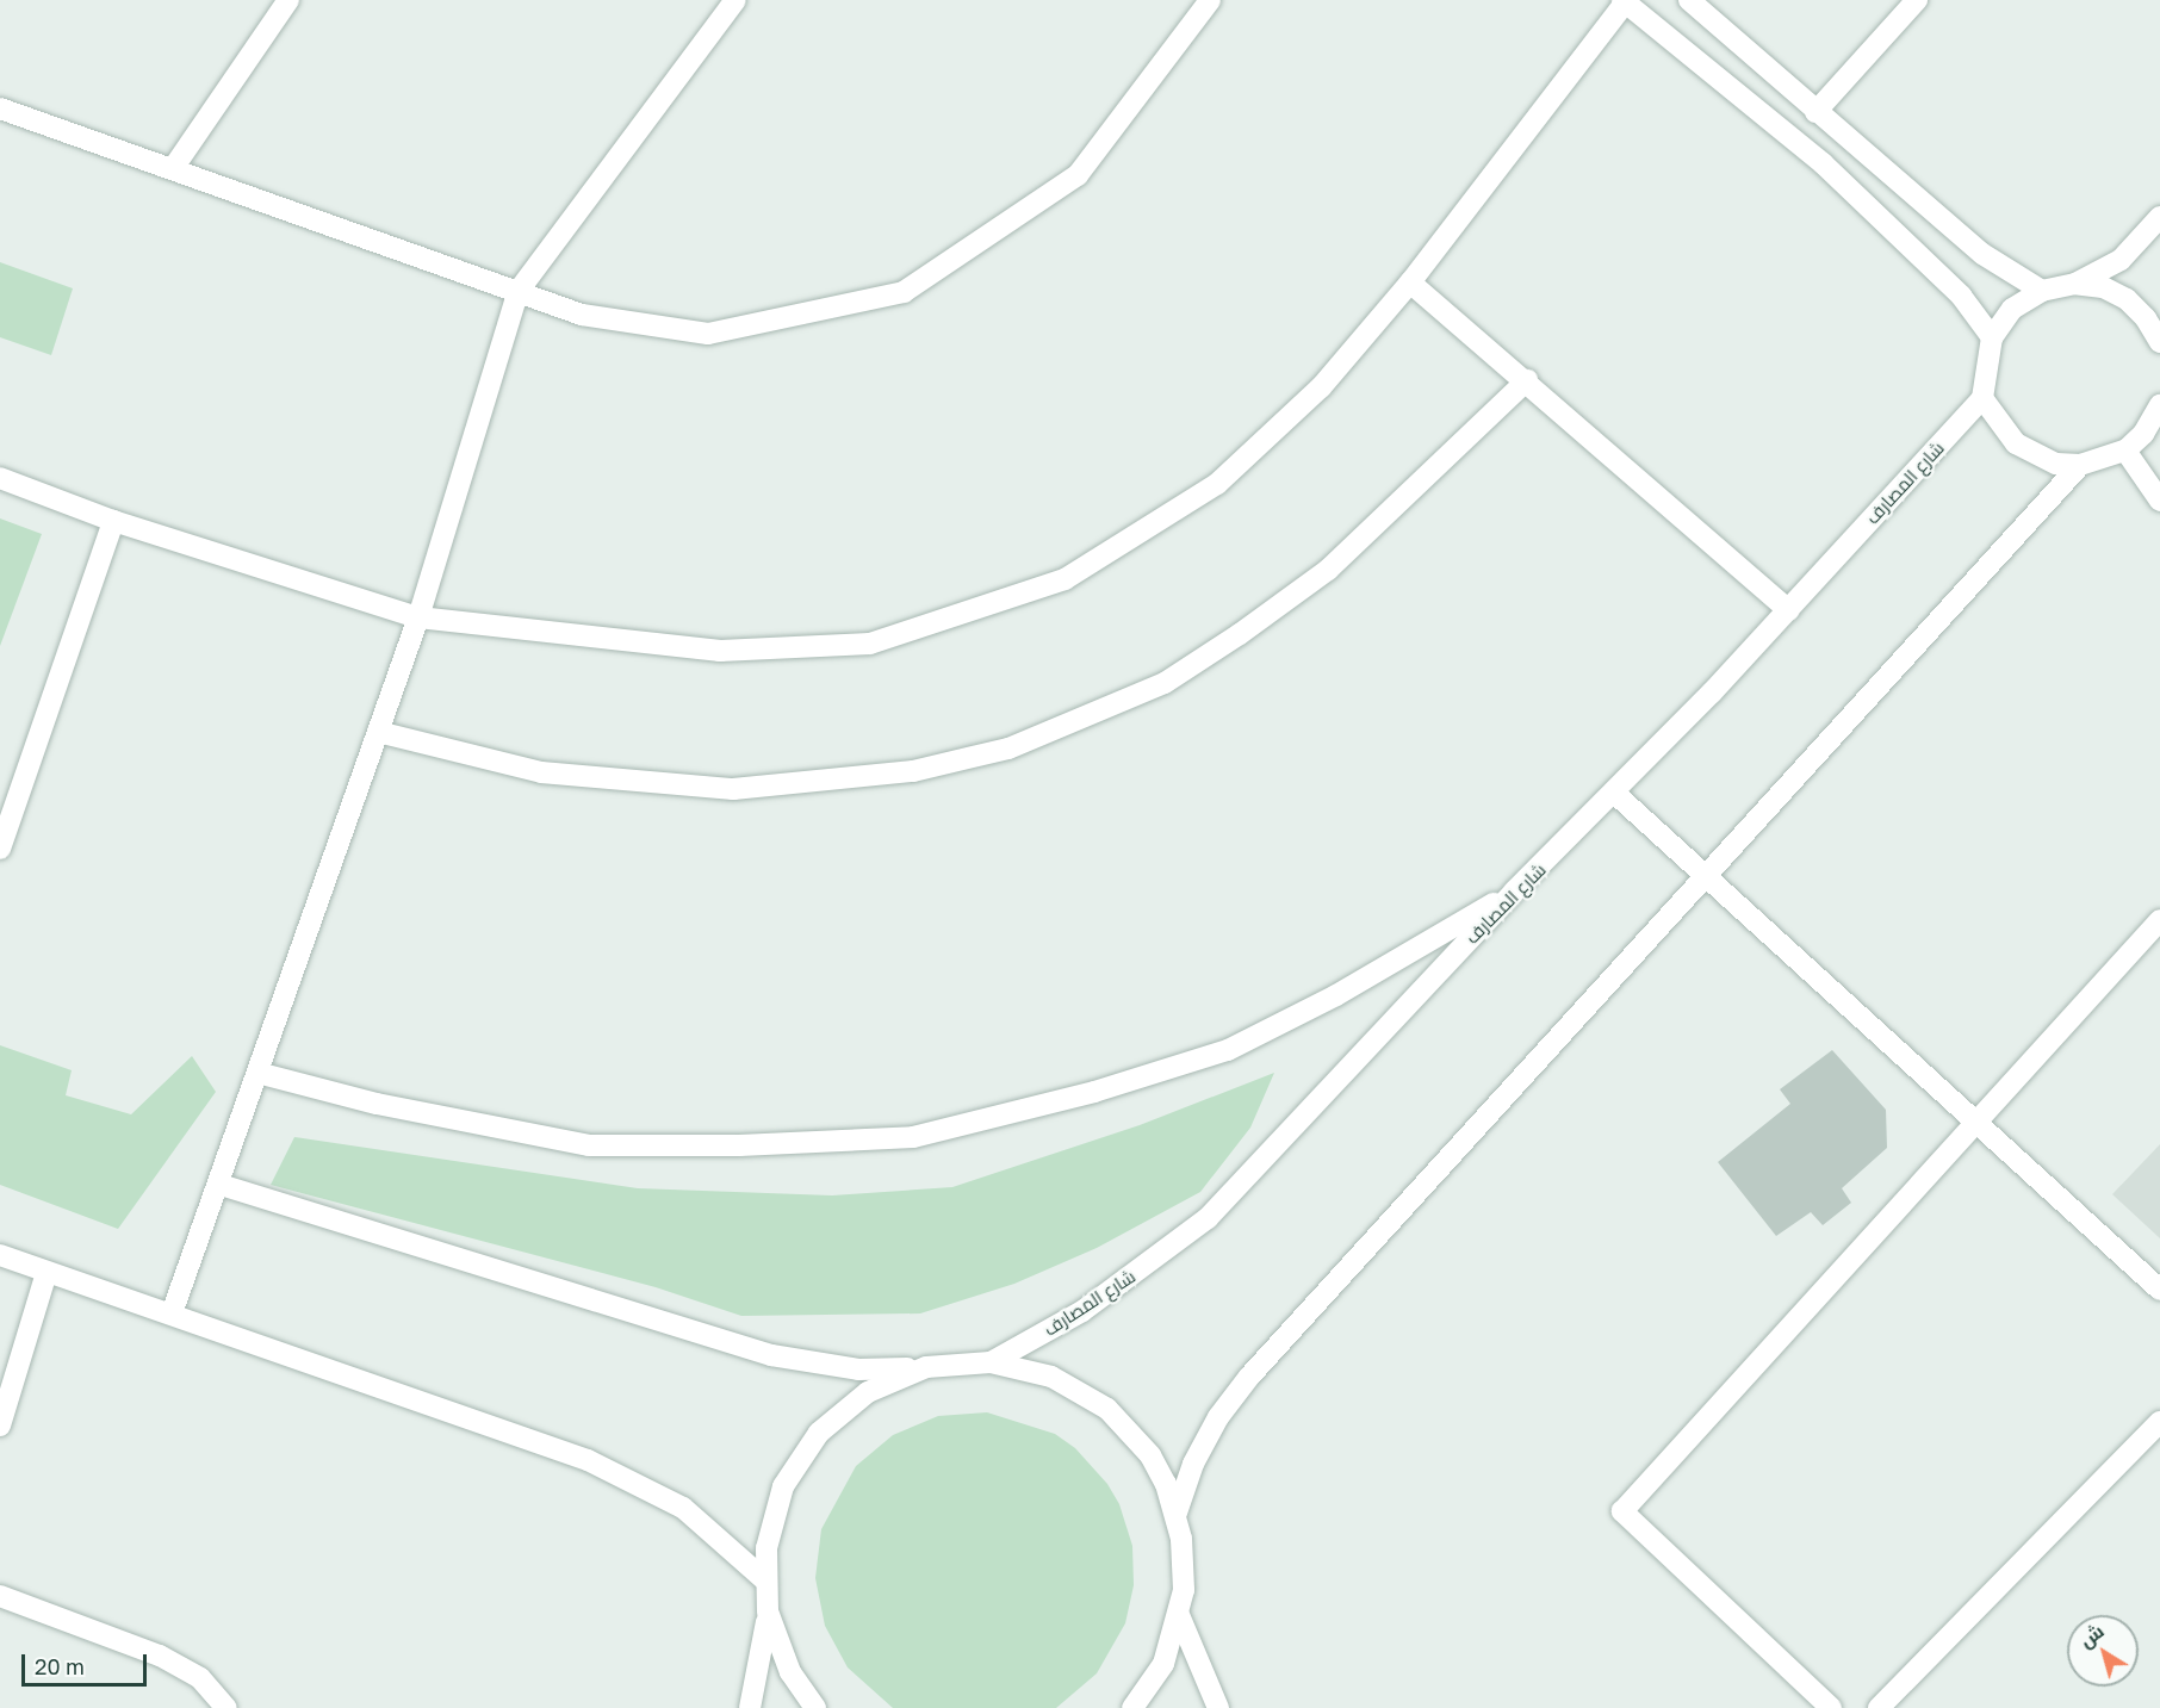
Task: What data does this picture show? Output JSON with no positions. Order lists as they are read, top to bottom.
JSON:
{
  "streets": {
    "street": ["شارع المصارف"]
  },
  "scale_bar": "20 m",
  "north": "top left"
}
